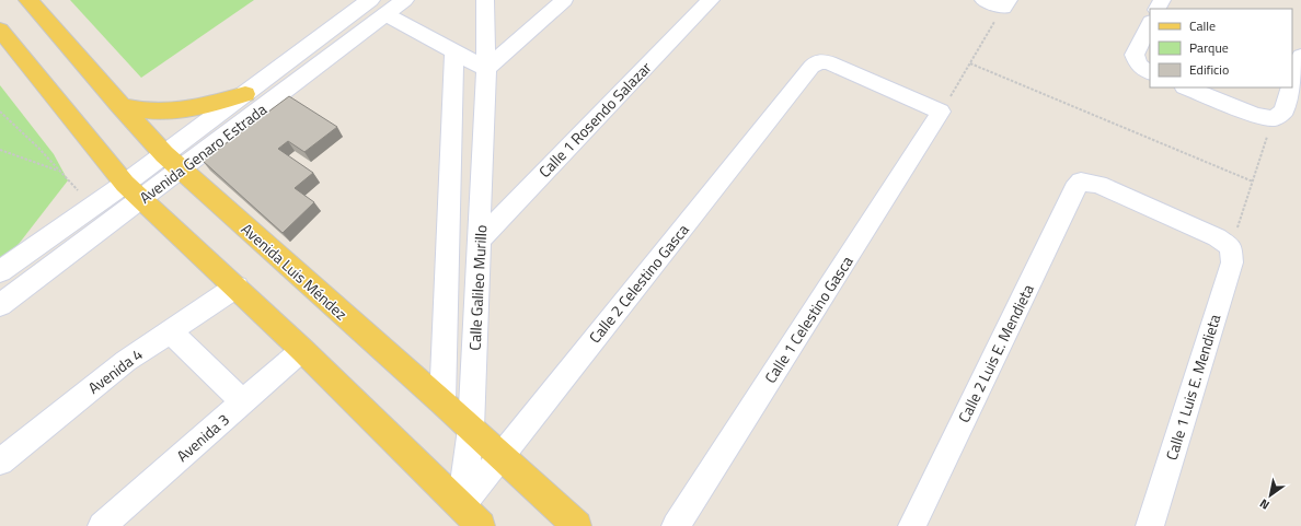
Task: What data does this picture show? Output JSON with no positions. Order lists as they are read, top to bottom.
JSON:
{
  "streets": {
    "main road": ["Avenida Luis Méndez"],
    "street": [
      "Calle 1 Rosendo Salazar",
      "Avenida Genaro Estrada",
      "Calle 2 Celestino Gasca",
      "Calle Galileo Murillo",
      "Calle 1 Celestino Gasca",
      "Calle 2 Luis E. Mendieta",
      "Avenida 4",
      "Calle 1 Luis E. Mendieta",
      "Avenida 3"
    ]
  },
  "crossings": [
    ["Calle 1 Rosendo Salazar", "Calle Galileo Murillo"],
    ["Avenida Genaro Estrada", "Avenida Luis Méndez"],
    ["Avenida Luis Méndez", "Calle 2 Celestino Gasca"],
    ["Avenida Luis Méndez", "Calle Galileo Murillo"],
    ["Calle 2 Celestino Gasca", "Calle Galileo Murillo"],
    ["Calle 2 Celestino Gasca", "Calle 1 Celestino Gasca"],
    ["Calle 2 Luis E. Mendieta", "Calle 1 Luis E. Mendieta"]
  ],
  "legend": ["Calle", "Parque", "Edificio"],
  "north": "bottom left"
}
